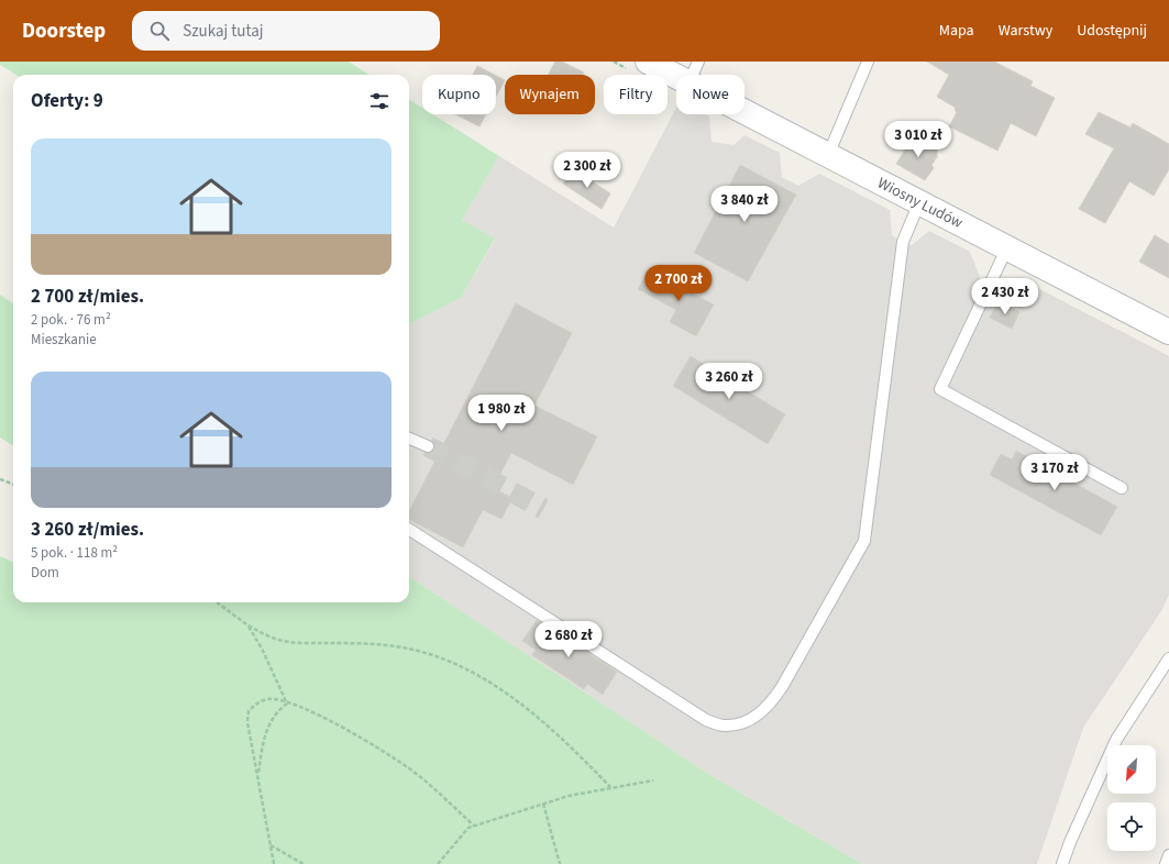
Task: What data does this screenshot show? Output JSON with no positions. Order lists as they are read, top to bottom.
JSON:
{
  "streets": {
    "street": ["Wiosny Ludów"]
  },
  "north": "bottom left",
  "page": {
    "header": "Doorstep",
    "search": "Szukaj tutaj",
    "nav": ["Mapa", "Warstwy", "Udostępnij"],
    "chip": [
      "Kupno",
      "Wynajem",
      "Filtry",
      "Nowe"
    ],
    "heading": "Oferty: 9",
    "price": [
      "3 010 zł",
      "2 300 zł",
      "3 840 zł",
      "2 700 zł",
      "2 430 zł",
      "3 260 zł",
      "1 980 zł",
      "3 170 zł",
      "2 680 zł"
    ],
    "list": [
      {
        "name": "2 700 zł/mies.",
        "note": "2 pok. · 76 m² · Mieszkanie"
      },
      {
        "name": "3 260 zł/mies.",
        "note": "5 pok. · 118 m² · Dom"
      }
    ]
  }
}
